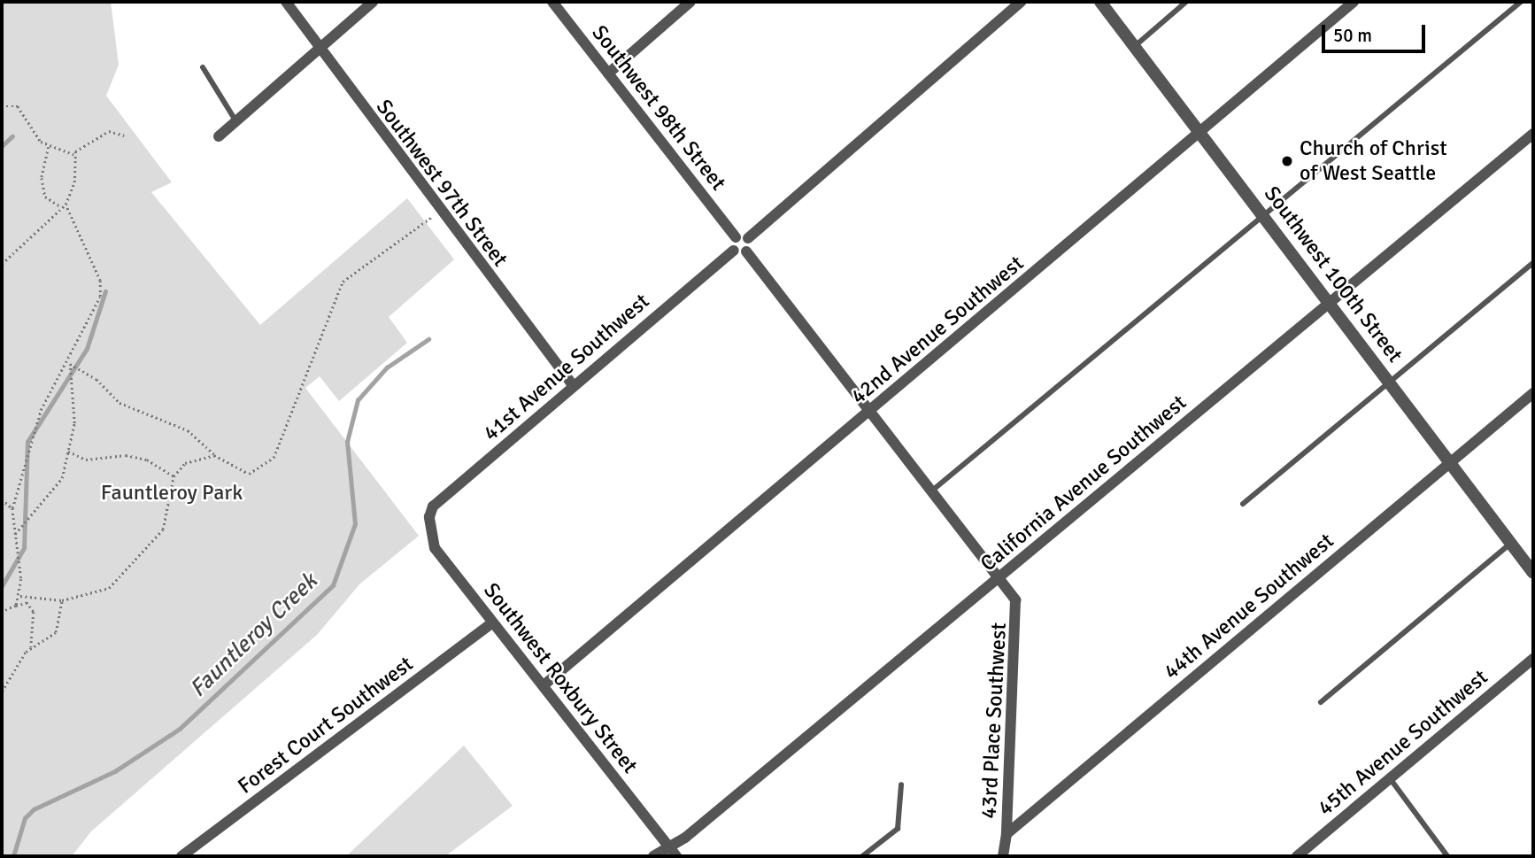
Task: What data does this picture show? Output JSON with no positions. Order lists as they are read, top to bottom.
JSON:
{
  "streets": {
    "street": [
      "Southwest 98th Street",
      "Southwest 97th Street",
      "Southwest 100th Street",
      "42nd Avenue Southwest",
      "41st Avenue Southwest",
      "California Avenue Southwest",
      "44th Avenue Southwest",
      "Southwest Roxbury Street",
      "43rd Place Southwest",
      "Forest Court Southwest",
      "45th Avenue Southwest"
    ]
  },
  "crossings": [
    ["Southwest 97th Street", "41st Avenue Southwest"],
    ["Southwest 100th Street", "42nd Avenue Southwest"],
    ["Southwest 100th Street", "California Avenue Southwest"],
    ["Southwest 100th Street", "44th Avenue Southwest"],
    ["42nd Avenue Southwest", "Southwest Roxbury Street"],
    ["41st Avenue Southwest", "Southwest Roxbury Street"],
    ["California Avenue Southwest", "Southwest Roxbury Street"],
    ["California Avenue Southwest", "43rd Place Southwest"],
    ["44th Avenue Southwest", "43rd Place Southwest"],
    ["Southwest Roxbury Street", "Forest Court Southwest"]
  ],
  "water": ["Fauntleroy Creek"],
  "parks": ["Fauntleroy Park"],
  "places": ["Church of Christ of West Seattle"],
  "scale_bar": "50 m"
}
